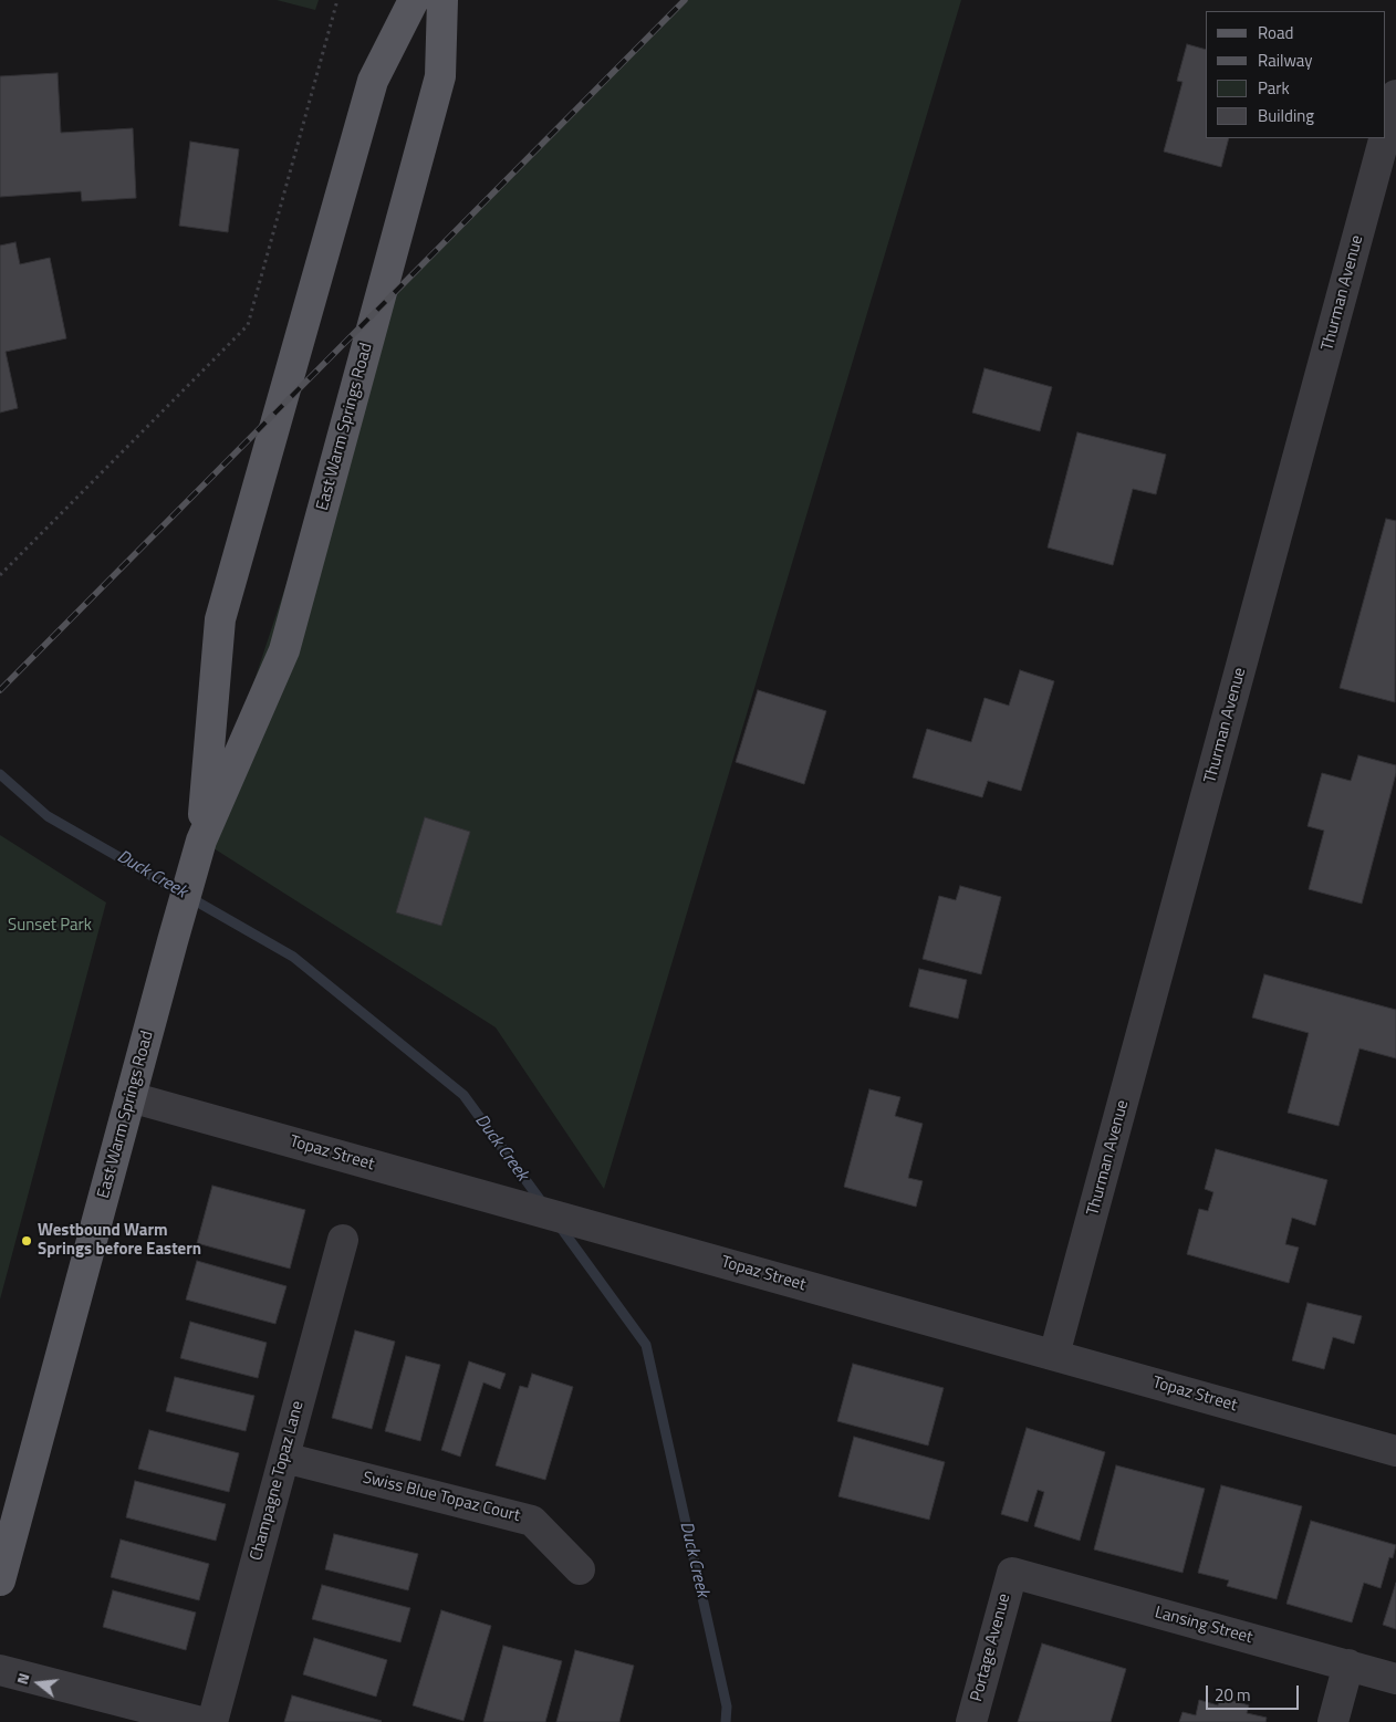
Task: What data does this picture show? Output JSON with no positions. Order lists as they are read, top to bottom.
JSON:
{
  "streets": {
    "main road": ["East Warm Springs Road"],
    "street": [
      "Thurman Avenue",
      "Topaz Street",
      "Champagne Topaz Lane",
      "Swiss Blue Topaz Court",
      "Lansing Street",
      "Portage Avenue"
    ]
  },
  "crossings": [
    ["Thurman Avenue", "Topaz Street"],
    ["East Warm Springs Road", "Topaz Street"],
    ["Champagne Topaz Lane", "Swiss Blue Topaz Court"],
    ["Lansing Street", "Portage Avenue"]
  ],
  "water": ["Duck Creek"],
  "parks": ["Sunset Park"],
  "places": ["Westbound Warm Springs before Eastern"],
  "legend": [
    "Road",
    "Railway",
    "Park",
    "Building"
  ],
  "scale_bar": "20 m",
  "north": "left"
}
